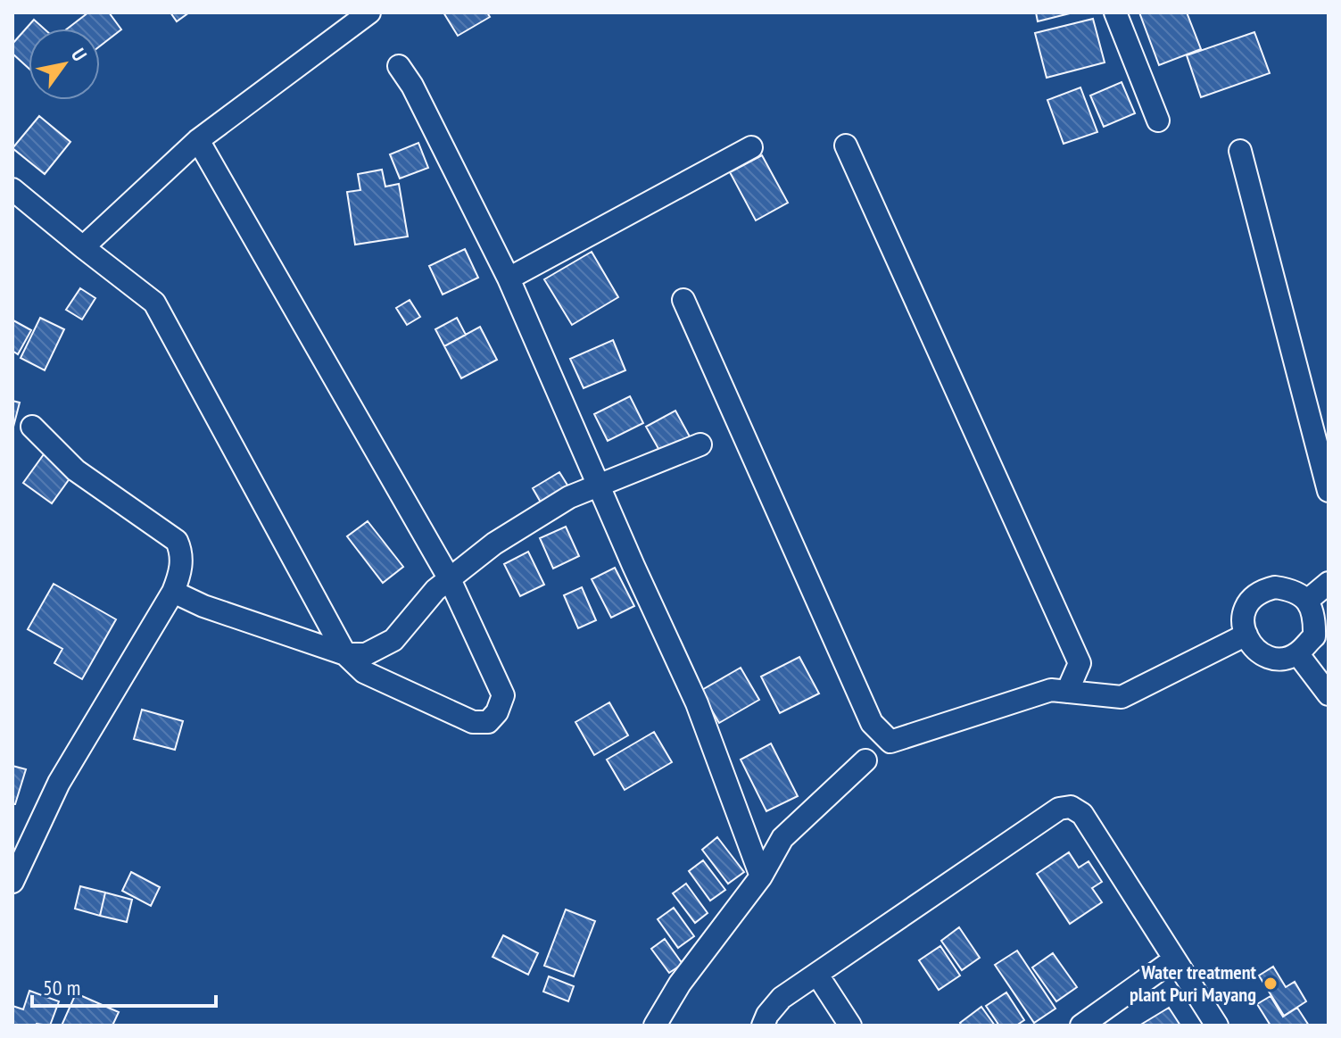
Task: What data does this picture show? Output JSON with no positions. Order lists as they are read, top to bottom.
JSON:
{
  "places": ["Water treatment plant Puri Mayang"],
  "scale_bar": "50 m",
  "north": "top right"
}
